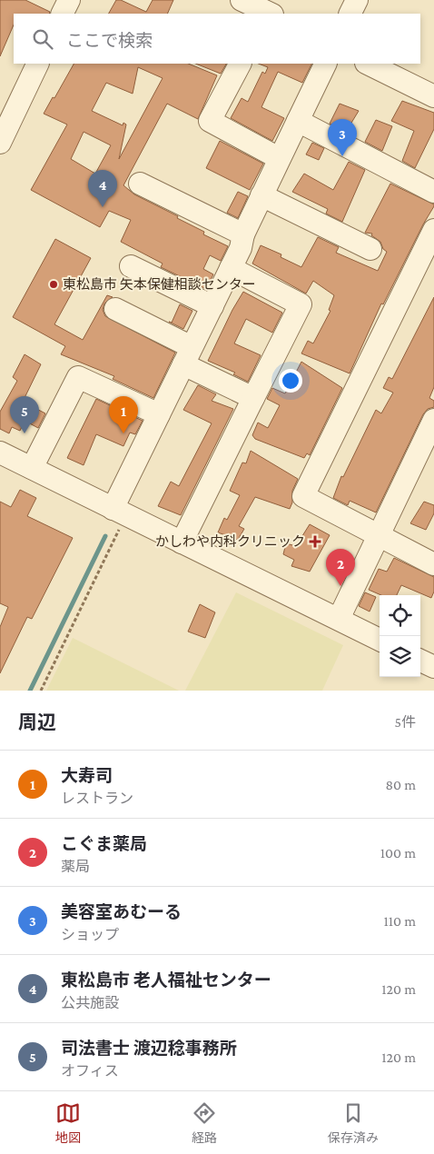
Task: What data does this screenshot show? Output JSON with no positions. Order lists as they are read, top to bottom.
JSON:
{
  "places": {
    "other": ["東松島市 矢本保健相談センター"],
    "health": ["かしわや内科クリニック"]
  },
  "page": {
    "search": "ここで検索",
    "pins": [
      "3",
      "4",
      "1",
      "5",
      "2"
    ],
    "heading": ["周辺", "5件"],
    "list": [
      {
        "mark": "1",
        "name": "大寿司",
        "note": "レストラン",
        "value": "80 m"
      },
      {
        "mark": "2",
        "name": "こぐま薬局",
        "note": "薬局",
        "value": "100 m"
      },
      {
        "mark": "3",
        "name": "美容室あむーる",
        "note": "ショップ",
        "value": "110 m"
      },
      {
        "mark": "4",
        "name": "東松島市 老人福祉センター",
        "note": "公共施設",
        "value": "120 m"
      },
      {
        "mark": "5",
        "name": "司法書士 渡辺稔事務所",
        "note": "オフィス",
        "value": "120 m"
      }
    ],
    "nav": ["地図", "経路", "保存済み"]
  }
}
